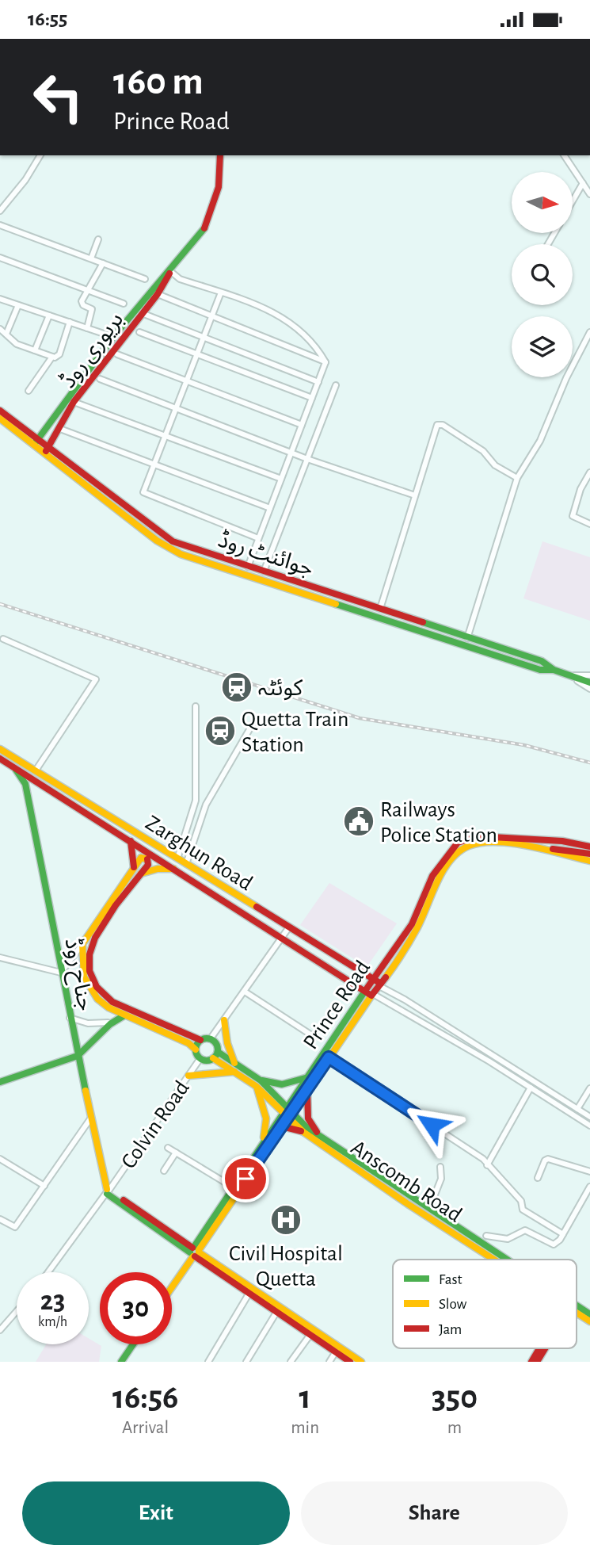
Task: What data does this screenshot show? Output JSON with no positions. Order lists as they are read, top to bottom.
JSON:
{
  "streets": {
    "main road": [
      "بریوری روڈ",
      "جوائنٹ روڈ",
      "Zarghun Road",
      "جناح روڈ",
      "Prince Road",
      "Anscomb Road"
    ],
    "street": ["Colvin Road"]
  },
  "crossings": [
    ["بریوری روڈ", "جوائنٹ روڈ"],
    ["Zarghun Road", "جناح روڈ"],
    ["Zarghun Road", "Prince Road"],
    ["جناح روڈ", "Colvin Road"],
    ["Prince Road", "Anscomb Road"],
    ["Colvin Road", "Anscomb Road"]
  ],
  "places": {
    "station": ["کوئٹہ", "Quetta Train Station"],
    "public building": ["Railways Police Station"],
    "hospital": ["Civil Hospital Quetta"]
  },
  "legend": ["Fast", "Slow", "Jam"],
  "north": "right",
  "page": {
    "status": "16:55",
    "turn": ["160 m", "Prince Road"],
    "speed": "23 km/h",
    "limit": "30",
    "eta": [
      "16:56",
      "Arrival",
      "1",
      "min",
      "350",
      "m"
    ],
    "buttons": ["Exit", "Share"]
  }
}
